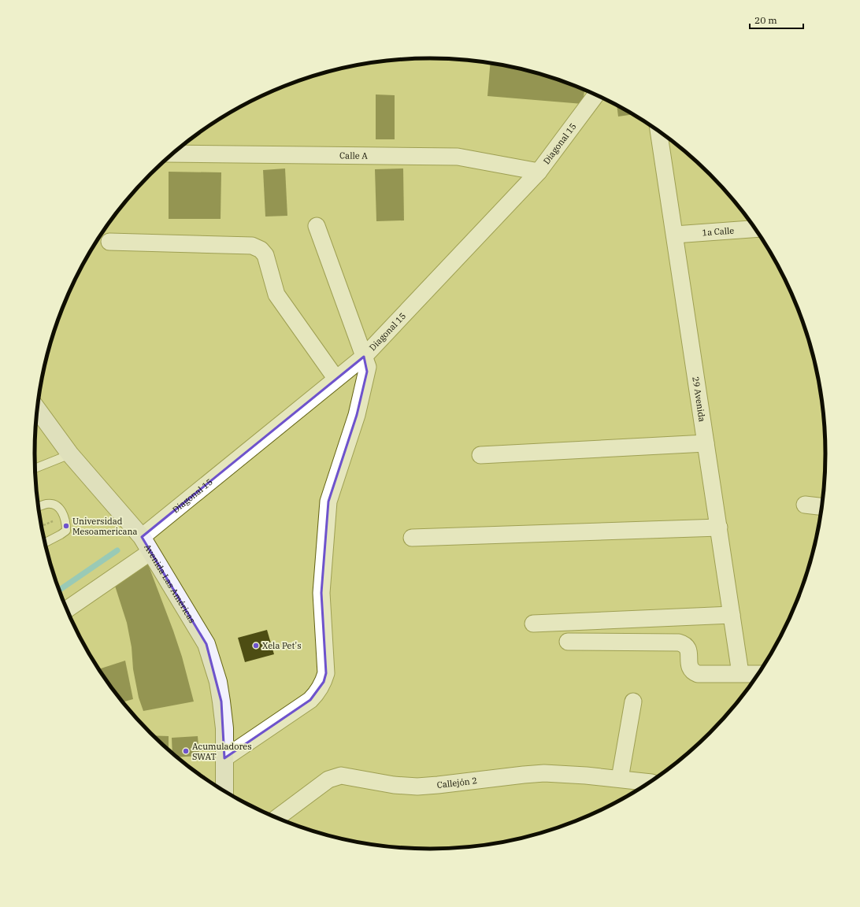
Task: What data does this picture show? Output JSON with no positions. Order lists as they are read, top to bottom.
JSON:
{
  "streets": {
    "main road": ["Avenida Las Américas"],
    "street": [
      "Diagonal 15",
      "Calle A",
      "1a Calle",
      "29 Avenida",
      "Callejón 2"
    ]
  },
  "crossings": [
    ["Diagonal 15", "Calle A"],
    ["Diagonal 15", "Avenida Las Américas"],
    ["1a Calle", "29 Avenida"]
  ],
  "places": ["Universidad Mesoamericana", "Xela Pet's", "Acumuladores SWAT"],
  "scale_bar": "20 m"
}
